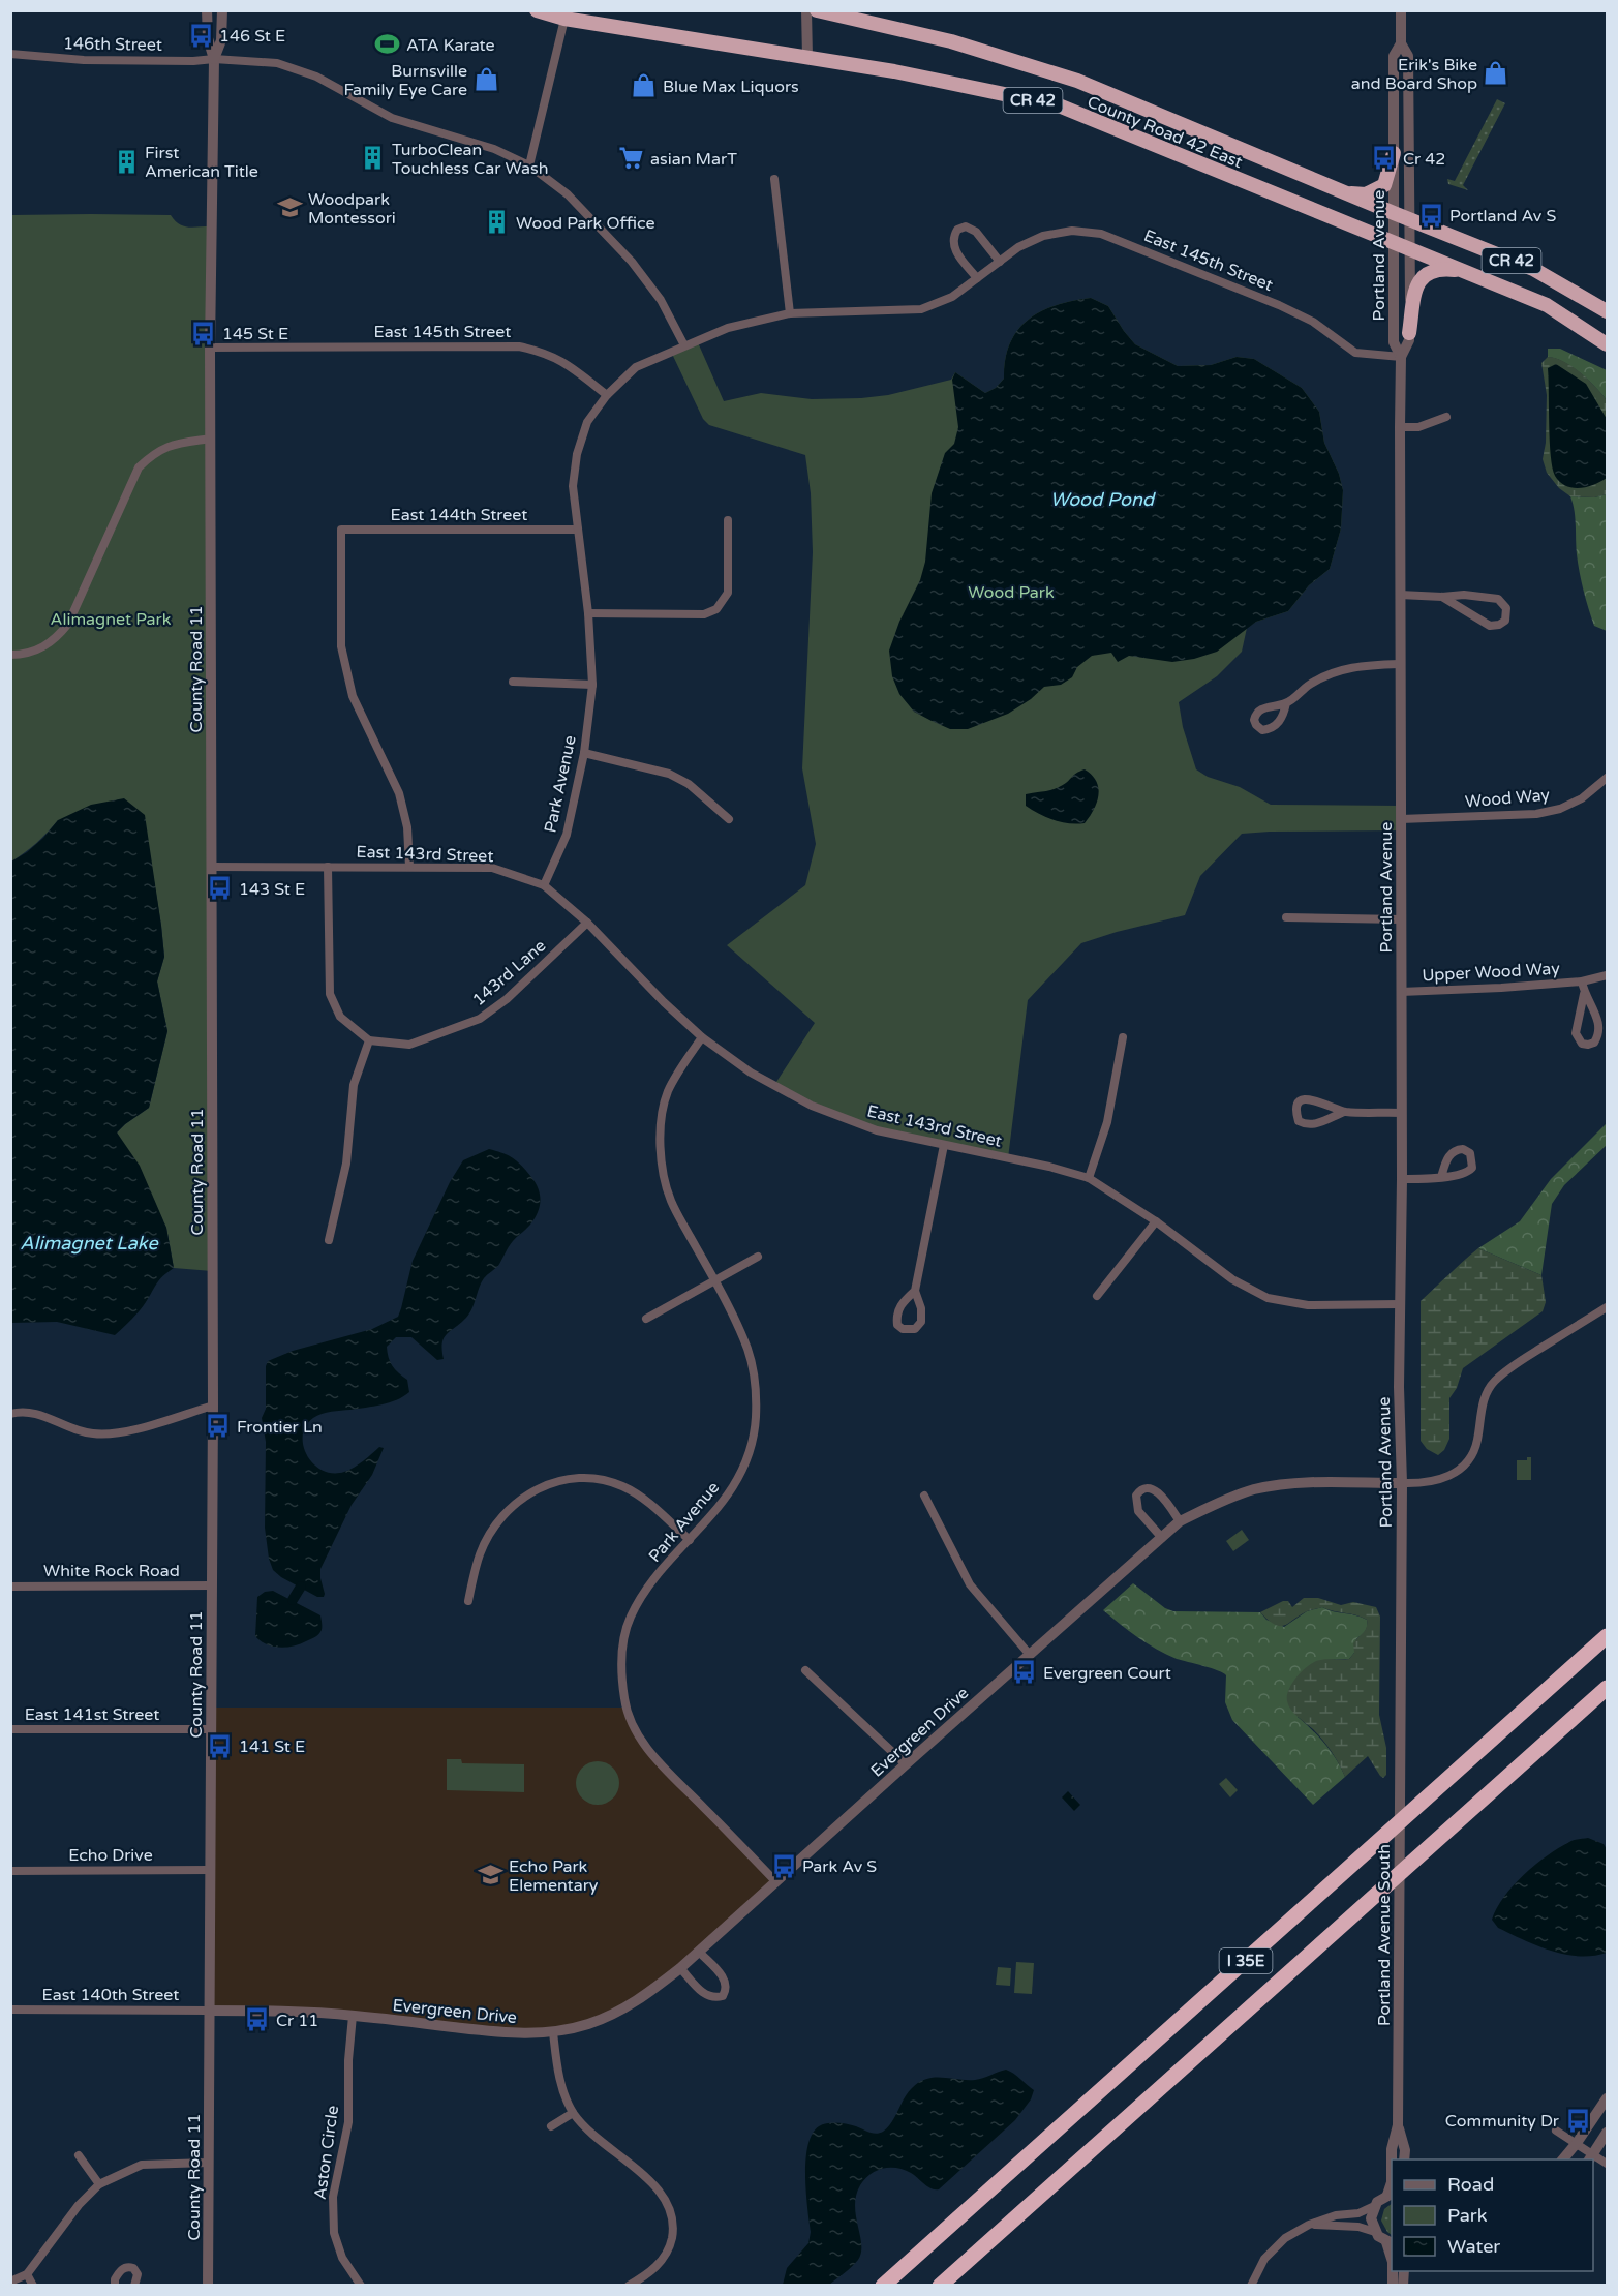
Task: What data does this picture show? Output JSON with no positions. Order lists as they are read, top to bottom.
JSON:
{
  "streets": {
    "highway": ["CR 42", "County Road 42 East", "I 35E"],
    "street": [
      "146th Street",
      "Portland Avenue",
      "East 145th Street",
      "East 144th Street",
      "County Road 11",
      "Park Avenue",
      "Wood Way",
      "East 143rd Street",
      "Upper Wood Way",
      "143rd Lane",
      "White Rock Road",
      "East 141st Street",
      "Evergreen Drive",
      "Echo Drive",
      "Portland Avenue South",
      "East 140th Street",
      "Aston Circle"
    ]
  },
  "crossings": [
    ["146th Street", "East 145th Street"],
    ["146th Street", "County Road 11"],
    ["County Road 42 East", "Portland Avenue"],
    ["Portland Avenue", "East 145th Street"],
    ["Portland Avenue", "Wood Way"],
    ["Portland Avenue", "East 143rd Street"],
    ["Portland Avenue", "Upper Wood Way"],
    ["Portland Avenue", "Evergreen Drive"],
    ["Portland Avenue", "Portland Avenue South"],
    ["East 145th Street", "County Road 11"],
    ["East 144th Street", "Park Avenue"],
    ["East 144th Street", "East 143rd Street"],
    ["County Road 11", "East 143rd Street"],
    ["County Road 11", "White Rock Road"],
    ["County Road 11", "East 141st Street"],
    ["County Road 11", "Evergreen Drive"],
    ["County Road 11", "Echo Drive"],
    ["County Road 11", "East 140th Street"],
    ["Park Avenue", "East 143rd Street"],
    ["Park Avenue", "Evergreen Drive"],
    ["East 143rd Street", "143rd Lane"],
    ["Evergreen Drive", "East 140th Street"],
    ["Evergreen Drive", "Aston Circle"]
  ],
  "water": ["Wood Pond", "Alimagnet Lake"],
  "parks": ["Wood Park", "Alimagnet Park"],
  "places": {
    "bus stop": [
      "146 St E",
      "Cr 42",
      "Portland Av S",
      "145 St E",
      "143 St E",
      "Frontier Ln",
      "Evergreen Court",
      "141 St E",
      "Park Av S",
      "Cr 11",
      "Community Dr"
    ],
    "sports": ["ATA Karate"],
    "shop": ["Erik's Bike and Board Shop", "Burnsville Family Eye Care", "Blue Max Liquors"],
    "building": ["TurboClean Touchless Car Wash", "First American Title", "Wood Park Office"],
    "supermarket": ["asian MarT"],
    "school or university": ["Woodpark Montessori", "Echo Park Elementary"]
  },
  "legend": ["Road", "Park", "Water"]
}
